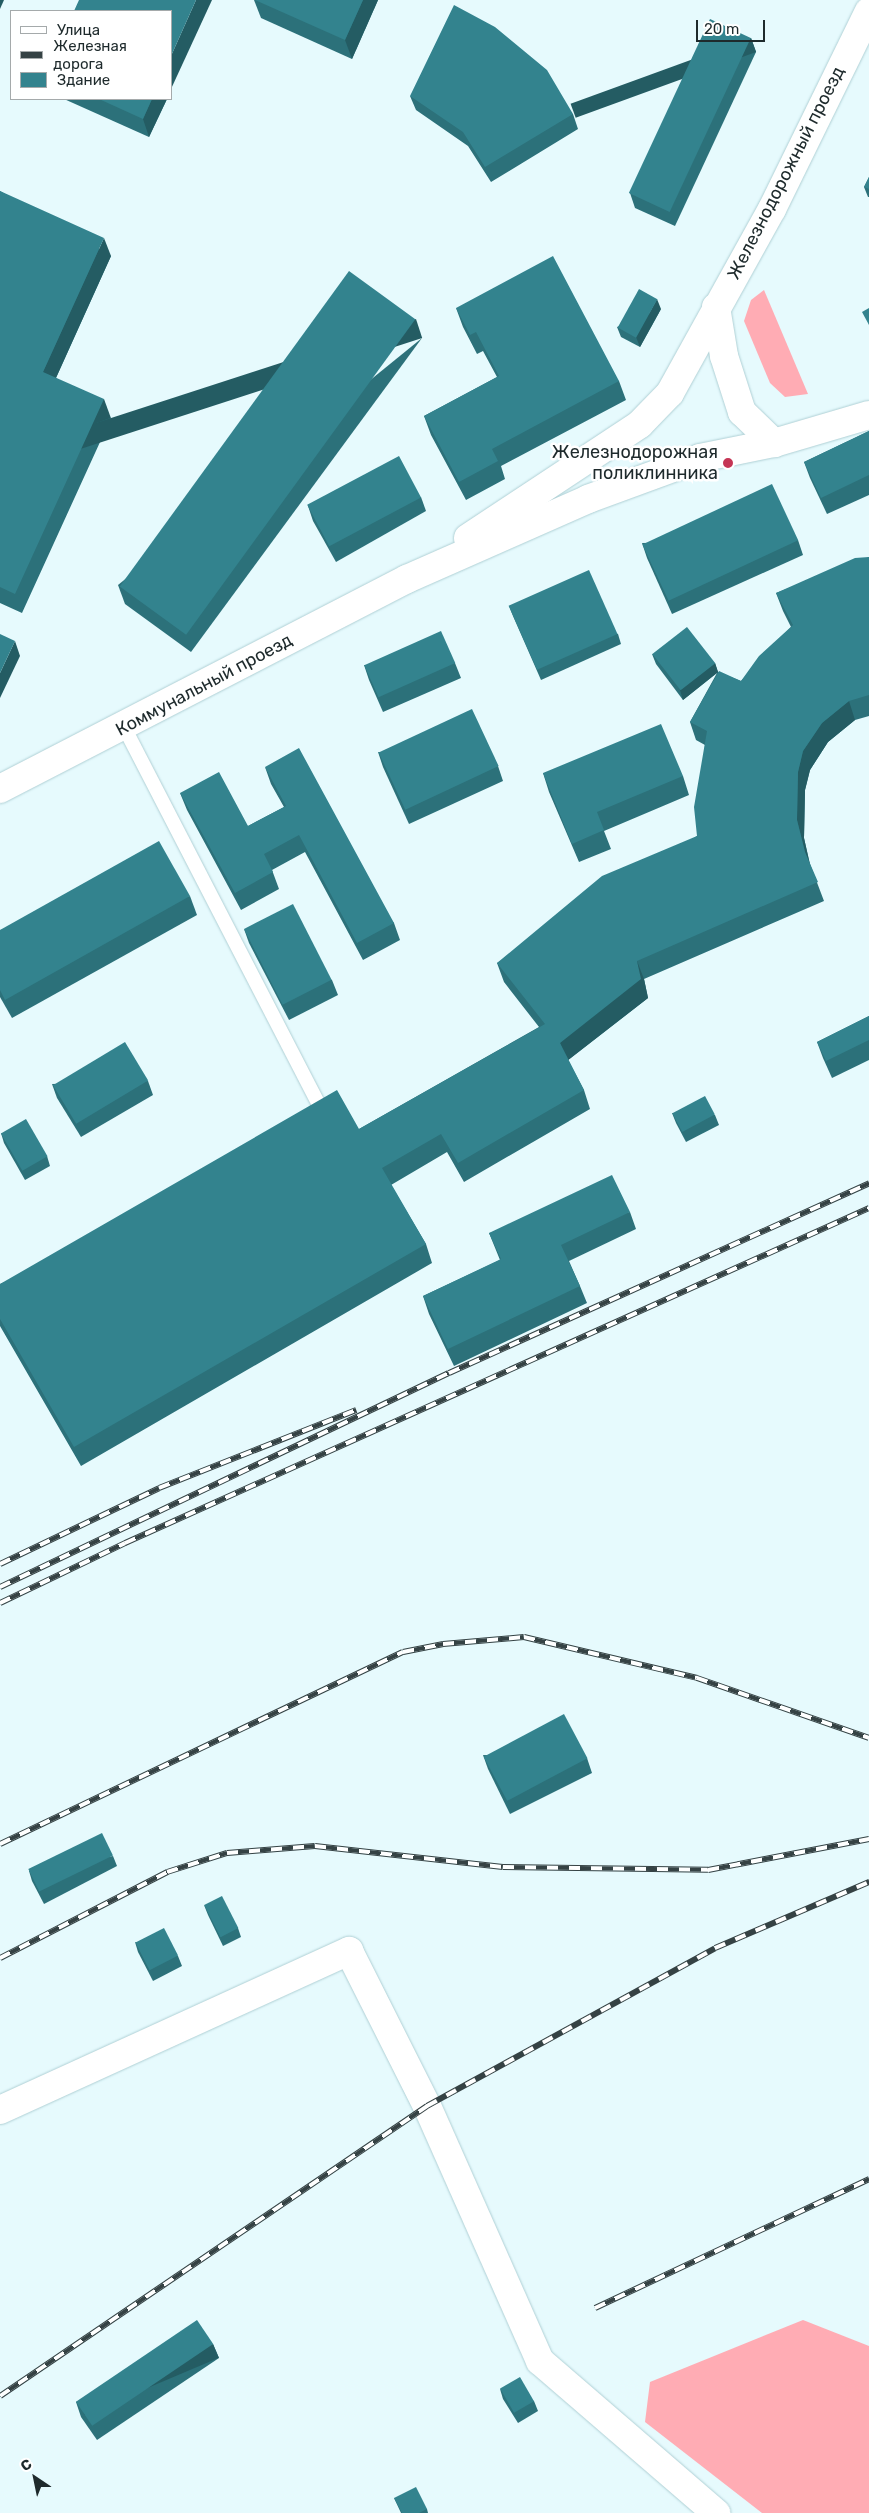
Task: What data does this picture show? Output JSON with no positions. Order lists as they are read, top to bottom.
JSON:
{
  "streets": {
    "street": ["Железнодорожный проезд", "Коммунальный проезд"]
  },
  "crossings": [
    ["Железнодорожный проезд", "Коммунальный проезд"]
  ],
  "places": ["Железнодорожная поликлинника"],
  "legend": ["Улица", "Железная дорога", "Здание"],
  "scale_bar": "20 m",
  "north": "top left"
}
